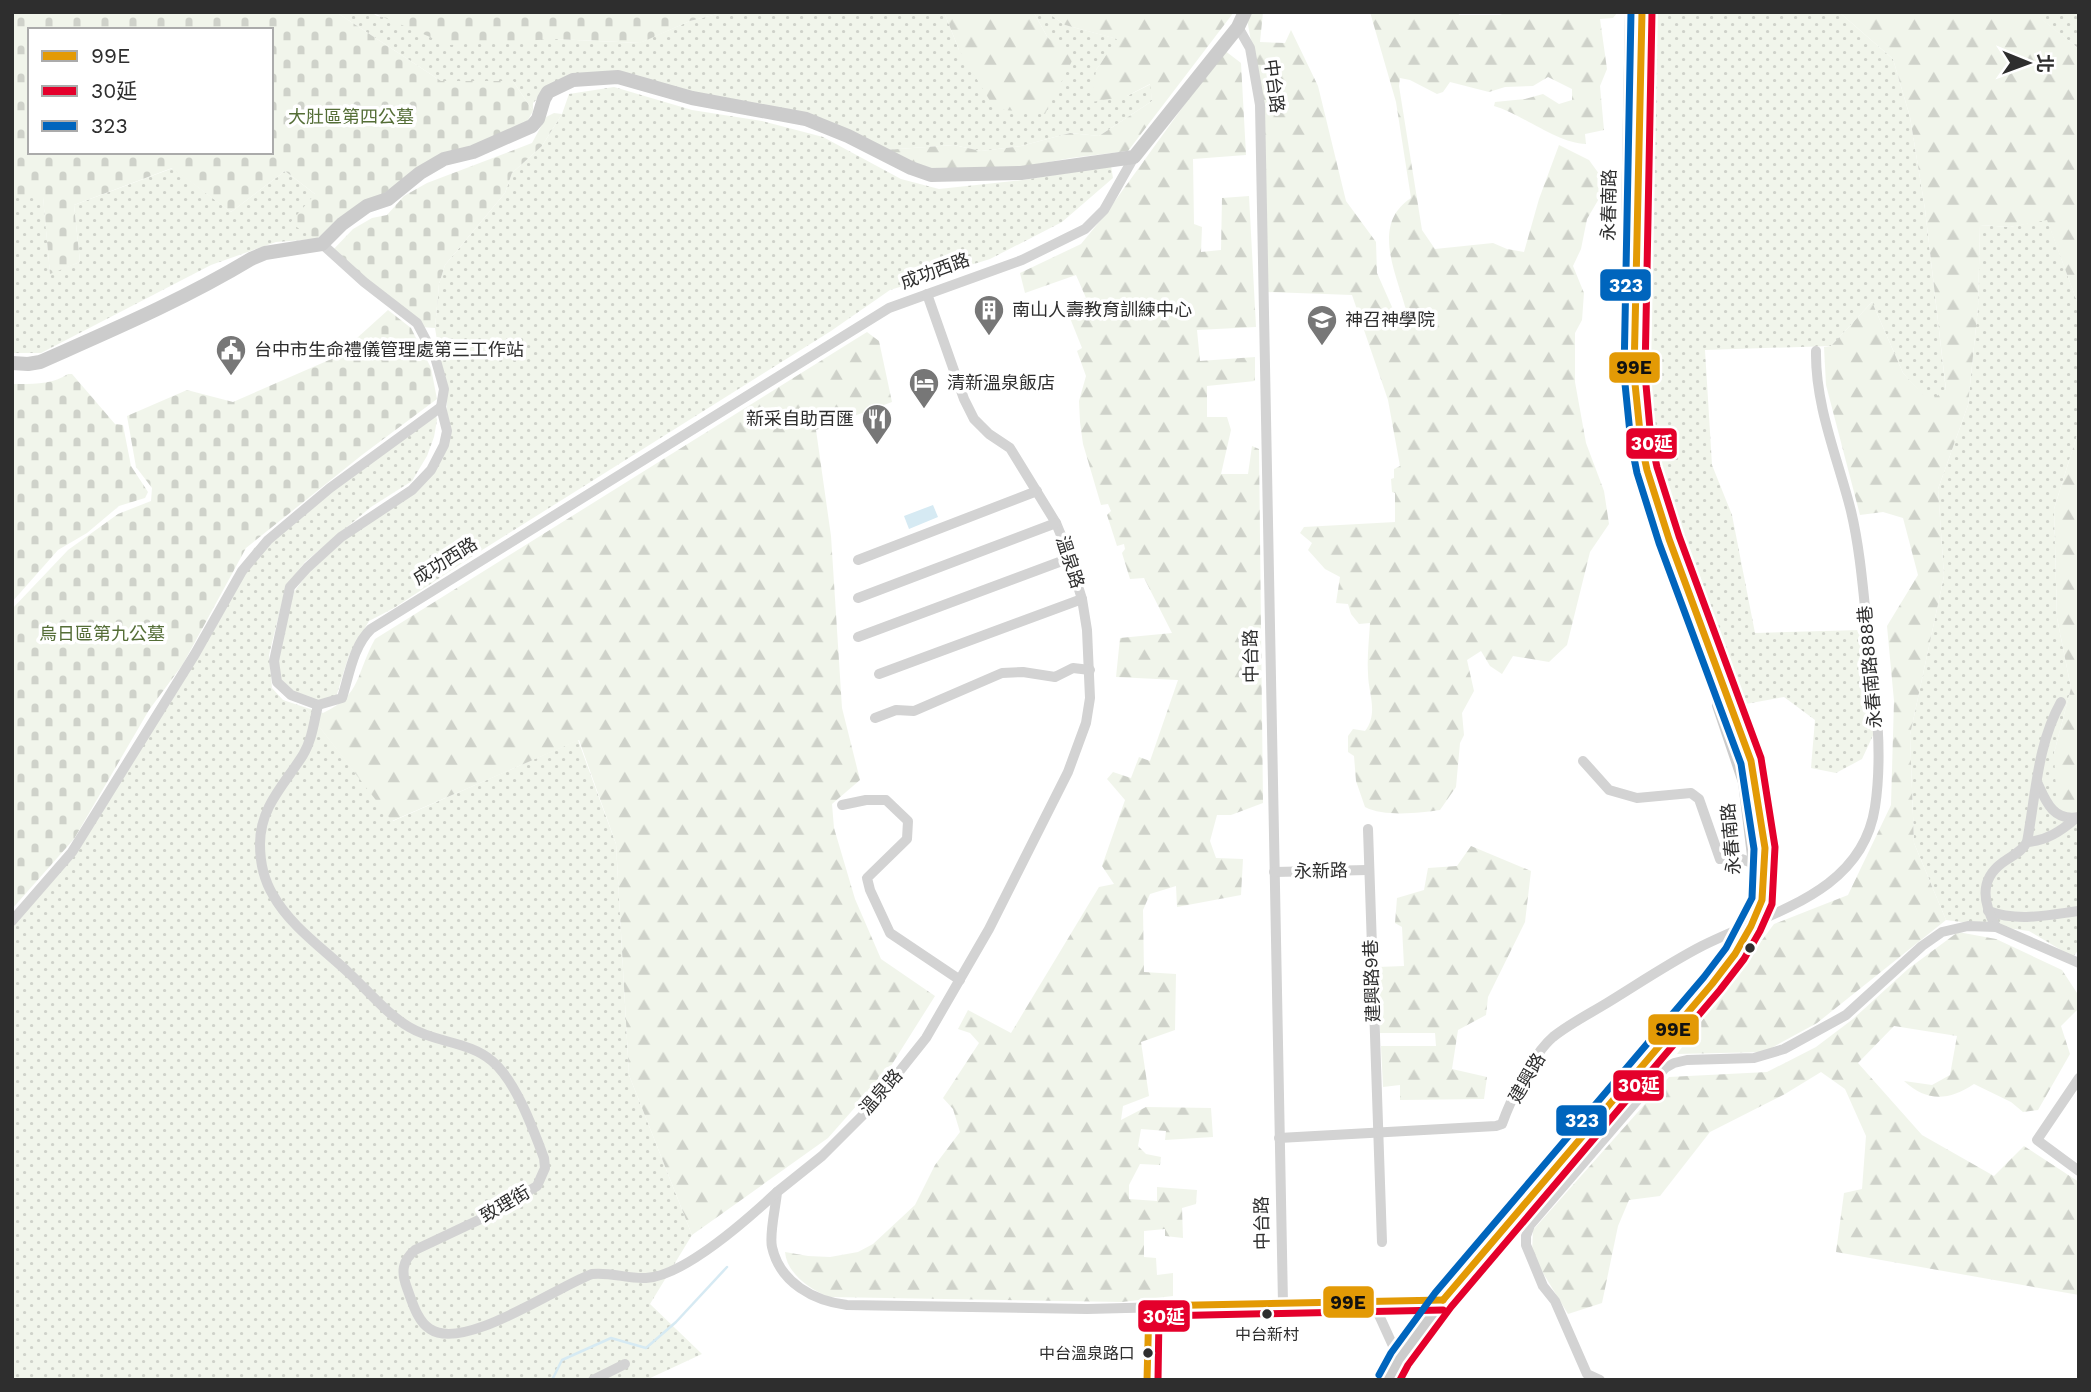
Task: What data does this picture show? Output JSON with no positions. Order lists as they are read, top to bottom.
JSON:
{
  "streets": {
    "street": [
      "中台路",
      "永春南路",
      "成功西路",
      "溫泉路",
      "永春南路888巷",
      "永新路",
      "建興路9巷",
      "建興路",
      "致理街"
    ]
  },
  "crossings": [
    ["中台路", "成功西路"],
    ["中台路", "永新路"],
    ["中台路", "建興路"],
    ["永春南路", "永春南路888巷"],
    ["永春南路", "建興路"],
    ["成功西路", "溫泉路"],
    ["成功西路", "致理街"],
    ["溫泉路", "致理街"],
    ["永春南路888巷", "建興路"],
    ["永新路", "建興路9巷"],
    ["建興路9巷", "建興路"]
  ],
  "parks": ["大肚區第四公墓", "烏日區第九公墓"],
  "places": {
    "building": ["南山人壽教育訓練中心"],
    "school or university": ["神召神學院"],
    "public building": ["台中市生命禮儀管理處第三工作站"],
    "hotel": ["清新溫泉飯店"],
    "restaurant": ["新采自助百匯"],
    "other": ["中台新村", "中台溫泉路口"]
  },
  "lines": ["transit line 99E", "transit line 30延", "transit line 323"],
  "legend": ["99E", "30延", "323"],
  "north": "right"
}
